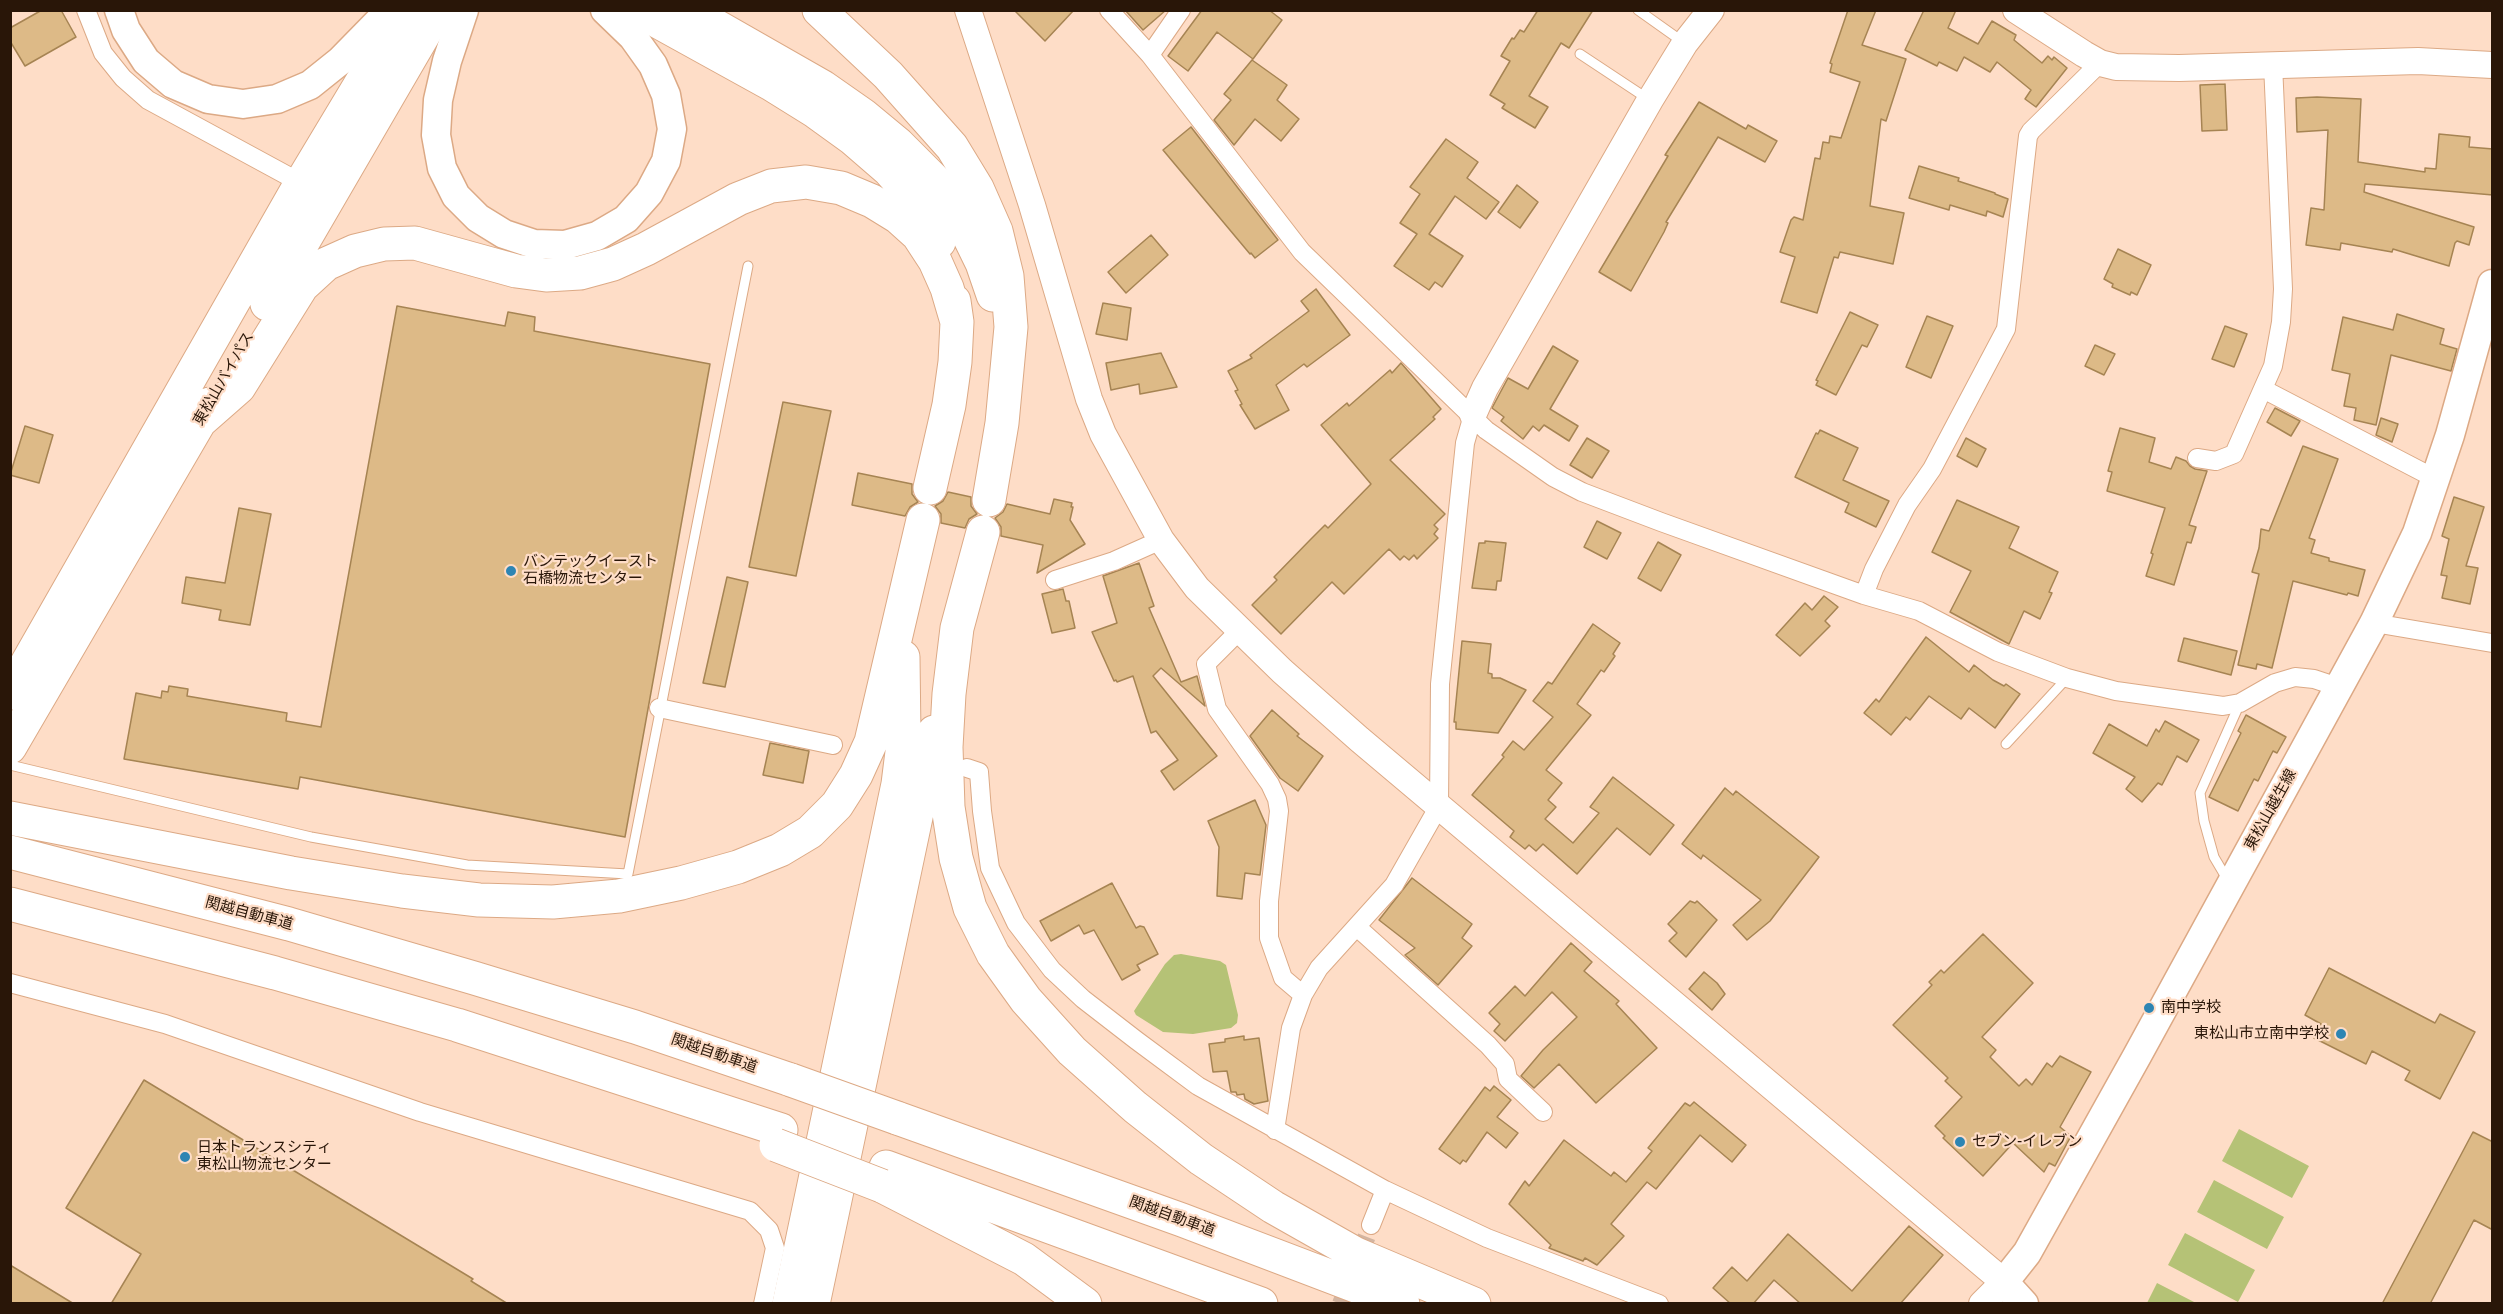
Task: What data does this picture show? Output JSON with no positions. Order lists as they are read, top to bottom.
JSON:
{
  "streets": {
    "highway": ["東松山バイパス", "関越自動車道"],
    "main road": ["東松山越生線"]
  },
  "places": [
    "バンテックイースト 石橋物流センター",
    "南中学校",
    "東松山市立南中学校",
    "セブン-イレブン",
    "日本トランスシティ 東松山物流センター"
  ]
}
